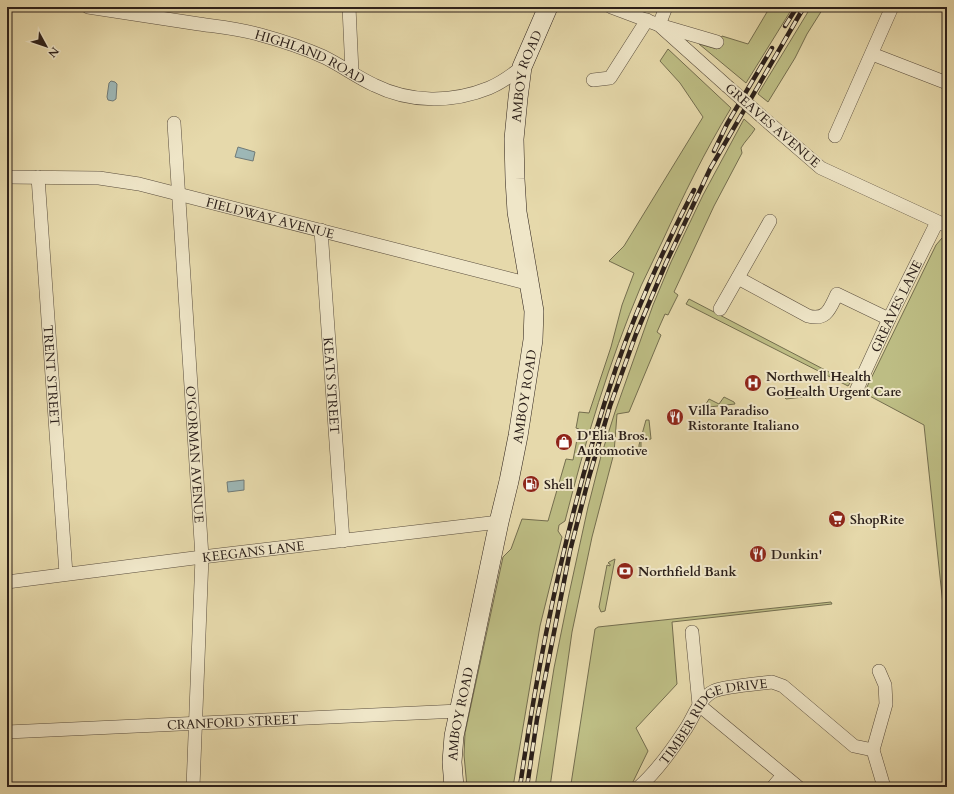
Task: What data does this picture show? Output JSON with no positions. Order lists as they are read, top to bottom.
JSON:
{
  "streets": {
    "main road": ["AMBOY ROAD"],
    "street": [
      "HIGHLAND ROAD",
      "GREAVES AVENUE",
      "FIELDWAY AVENUE",
      "GREAVES LANE",
      "TRENT STREET",
      "KEATS STREET",
      "O'GORMAN AVENUE",
      "KEEGANS LANE",
      "CRANFORD STREET",
      "TIMBER RIDGE DRIVE"
    ]
  },
  "crossings": [
    ["HIGHLAND ROAD", "AMBOY ROAD"],
    ["AMBOY ROAD", "FIELDWAY AVENUE"],
    ["AMBOY ROAD", "KEEGANS LANE"],
    ["AMBOY ROAD", "CRANFORD STREET"],
    ["GREAVES AVENUE", "GREAVES LANE"],
    ["FIELDWAY AVENUE", "TRENT STREET"],
    ["FIELDWAY AVENUE", "KEATS STREET"],
    ["FIELDWAY AVENUE", "O'GORMAN AVENUE"],
    ["TRENT STREET", "KEEGANS LANE"],
    ["KEATS STREET", "KEEGANS LANE"],
    ["O'GORMAN AVENUE", "KEEGANS LANE"],
    ["O'GORMAN AVENUE", "CRANFORD STREET"]
  ],
  "places": {
    "hospital": ["Northwell Health GoHealth Urgent Care"],
    "restaurant": ["Villa Paradiso Ristorante Italiano", "Dunkin'"],
    "shop": ["D'Elia Bros. Automotive"],
    "fuel station": ["Shell"],
    "supermarket": ["ShopRite"],
    "bank": ["Northfield Bank"]
  },
  "north": "bottom right"
}
